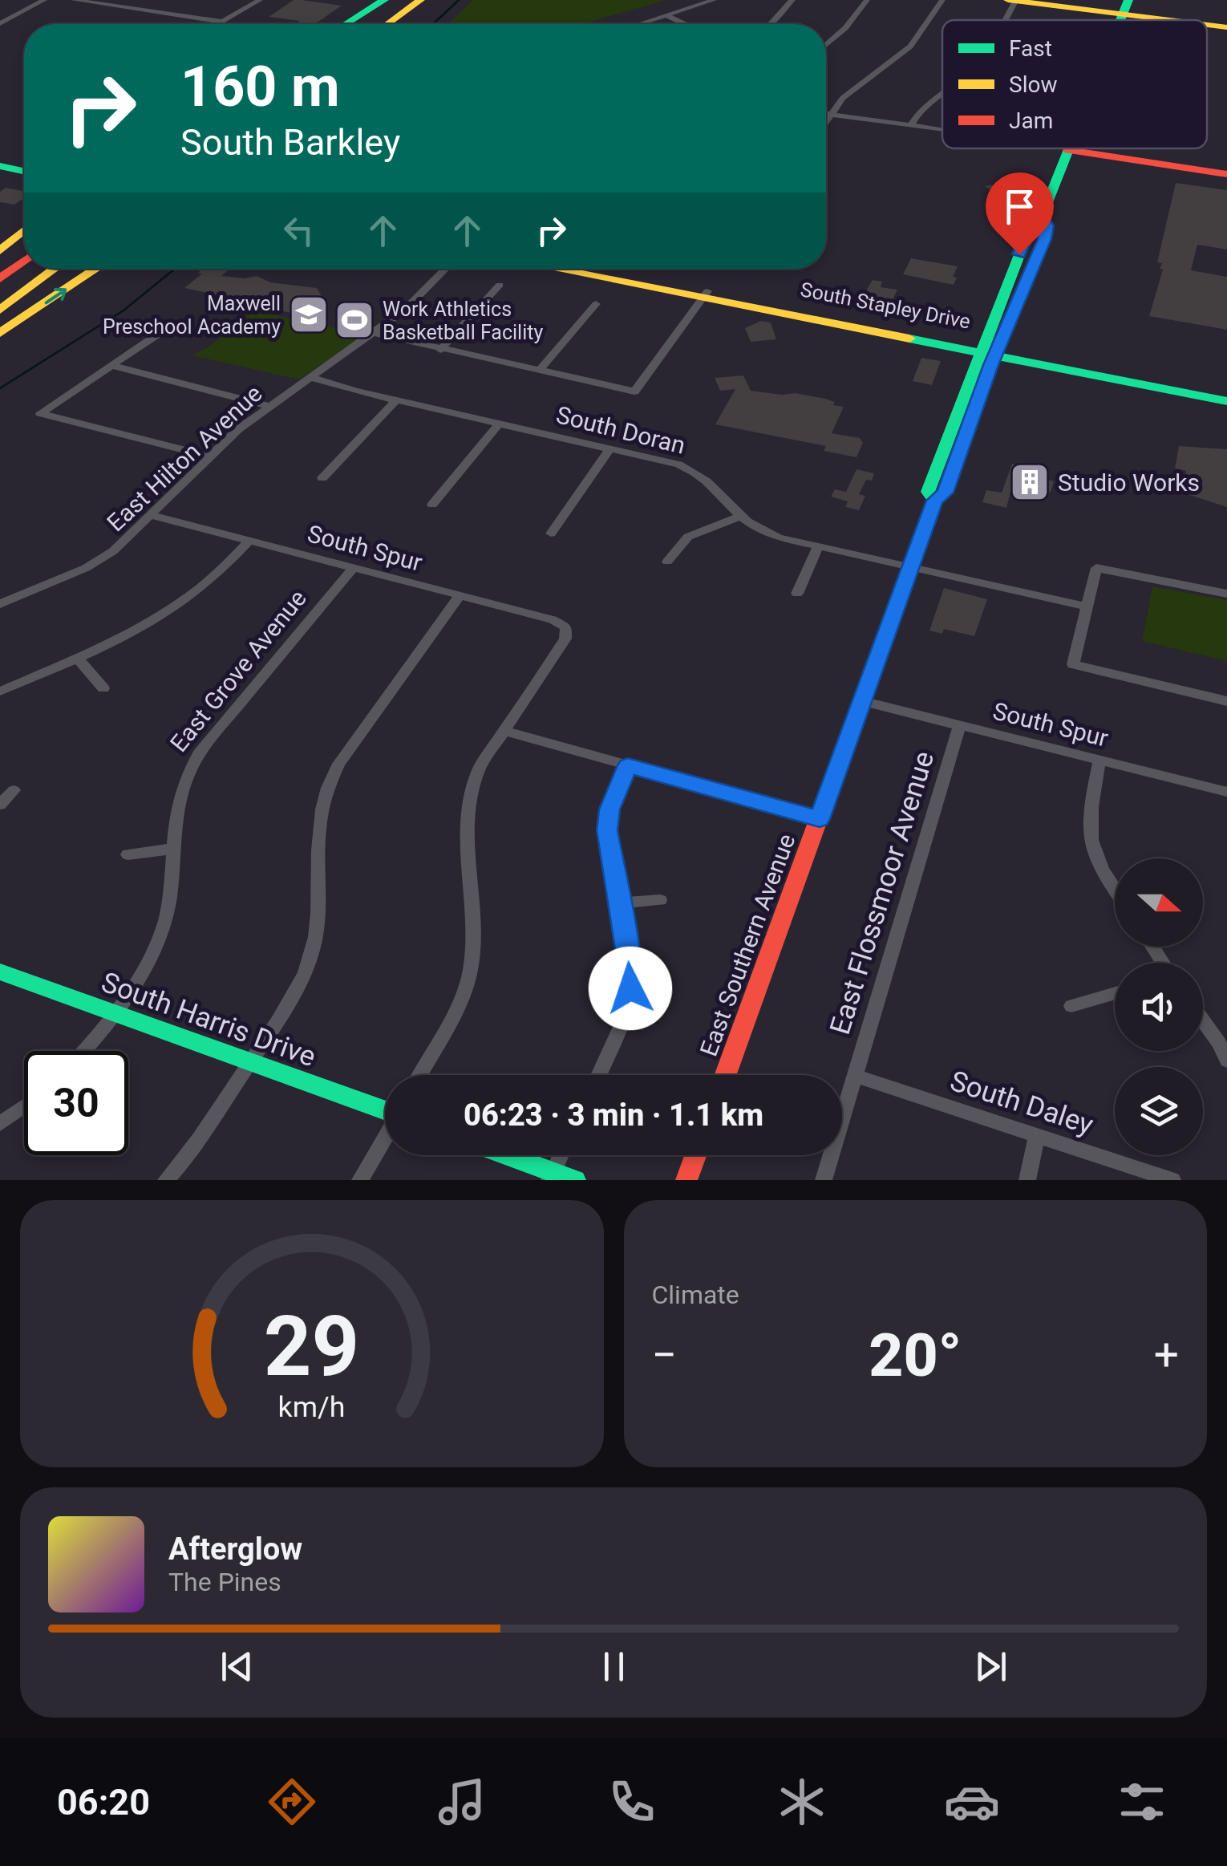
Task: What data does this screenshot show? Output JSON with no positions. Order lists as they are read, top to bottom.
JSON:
{
  "streets": {
    "main road": ["South Stapley Drive", "East Southern Avenue", "South Harris Drive"],
    "street": [
      "South Doran",
      "East Hilton Avenue",
      "South Spur",
      "East Grove Avenue",
      "East Flossmoor Avenue",
      "South Daley"
    ]
  },
  "crossings": [
    ["South Stapley Drive", "East Southern Avenue"],
    ["South Doran", "East Hilton Avenue"],
    ["South Doran", "East Southern Avenue"],
    ["East Hilton Avenue", "South Spur"],
    ["South Spur", "East Grove Avenue"],
    ["South Spur", "East Flossmoor Avenue"],
    ["South Spur", "East Southern Avenue"],
    ["East Grove Avenue", "South Harris Drive"],
    ["East Flossmoor Avenue", "South Daley"]
  ],
  "places": {
    "school or university": ["Maxwell Preschool Academy"],
    "sports": ["Work Athletics Basketball Facility"],
    "building": ["Studio Works"]
  },
  "legend": ["Fast", "Slow", "Jam"],
  "north": "right",
  "page": {
    "turn": ["160 m", "South Barkley"],
    "limit": "30",
    "trip": "06:23 · 3 min · 1.1 km",
    "tile": "Climate",
    "heat": ["−", "20°", "+"],
    "song": ["Afterglow", "The Pines"],
    "tabs": "06:20",
    "gauge": ["29", "km/h"]
  }
}
